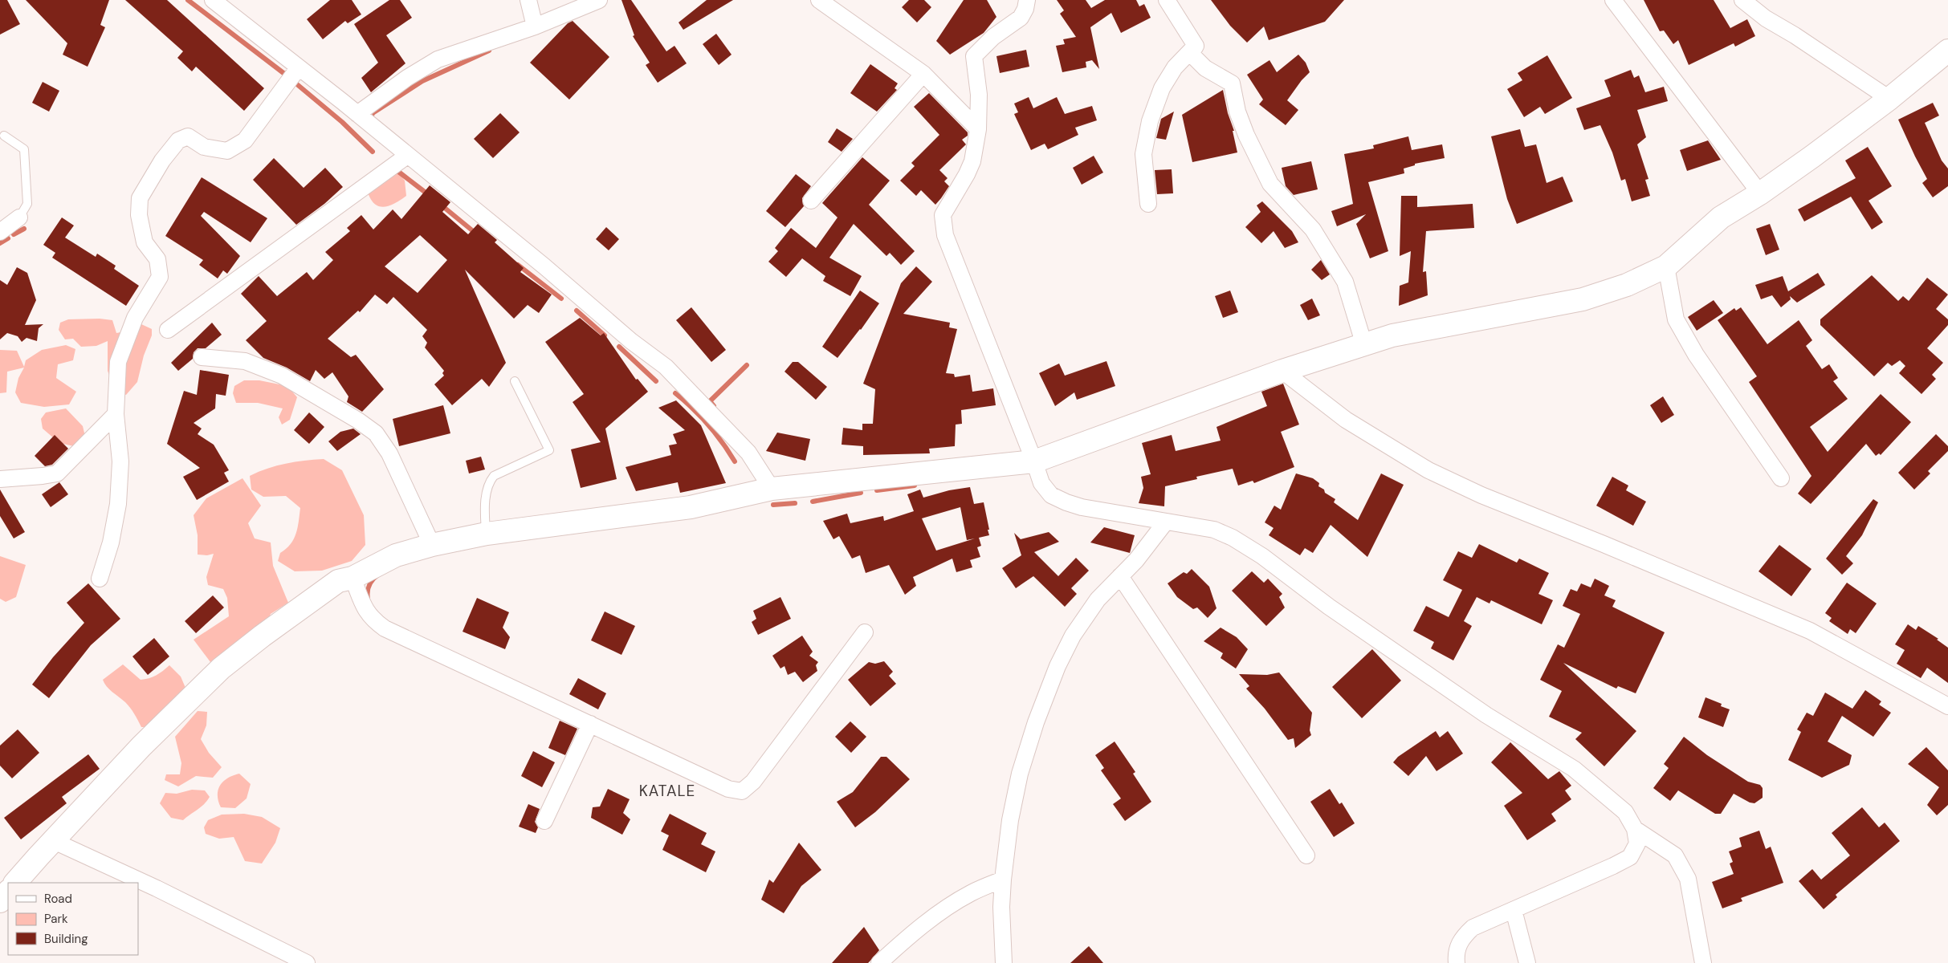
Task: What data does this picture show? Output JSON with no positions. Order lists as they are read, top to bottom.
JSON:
{
  "districts": ["KATALE"],
  "legend": ["Road", "Park", "Building"]
}
